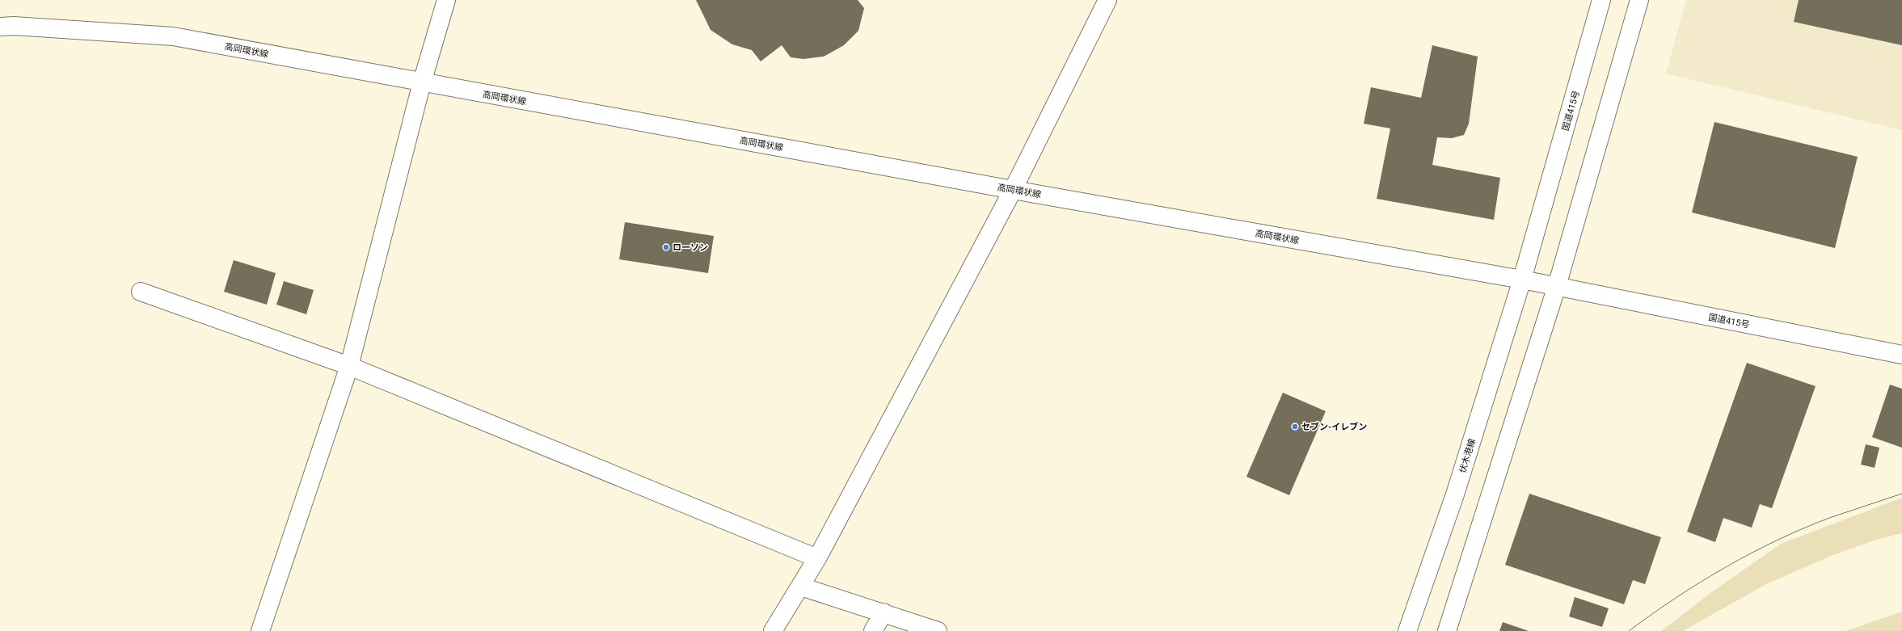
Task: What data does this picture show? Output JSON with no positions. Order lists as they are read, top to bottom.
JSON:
{
  "streets": {
    "main road": ["高岡環状線", "国道415号", "伏木港線"]
  },
  "crossings": [
    ["高岡環状線", "国道415号"],
    ["高岡環状線", "伏木港線"],
    ["国道415号", "伏木港線"]
  ],
  "places": ["ローソン", "セブン-イレブン"]
}
